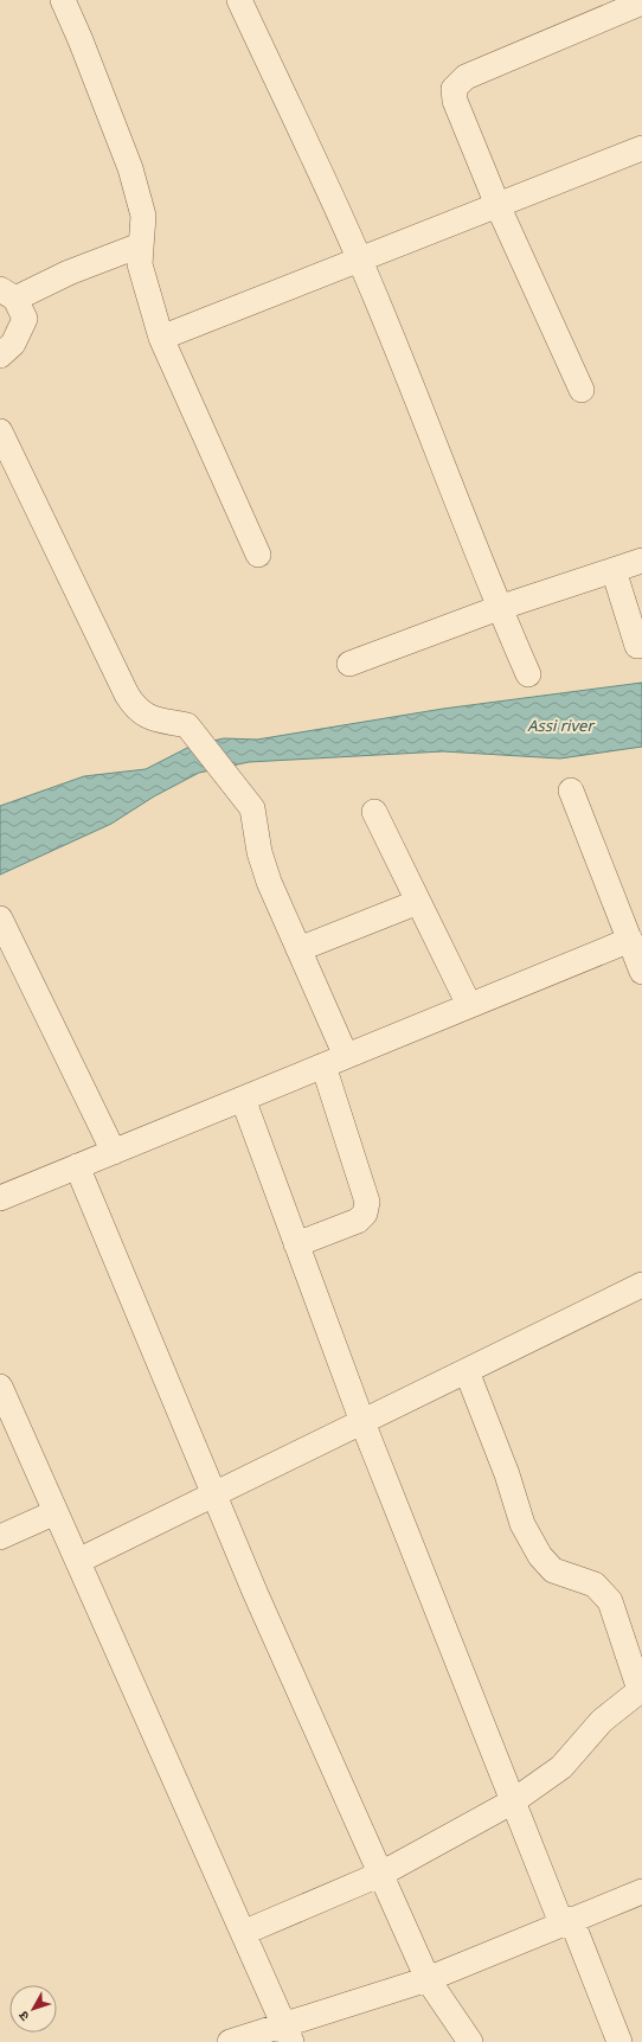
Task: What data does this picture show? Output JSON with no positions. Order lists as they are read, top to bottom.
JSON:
{
  "water": ["Assi river"],
  "north": "bottom left"
}
